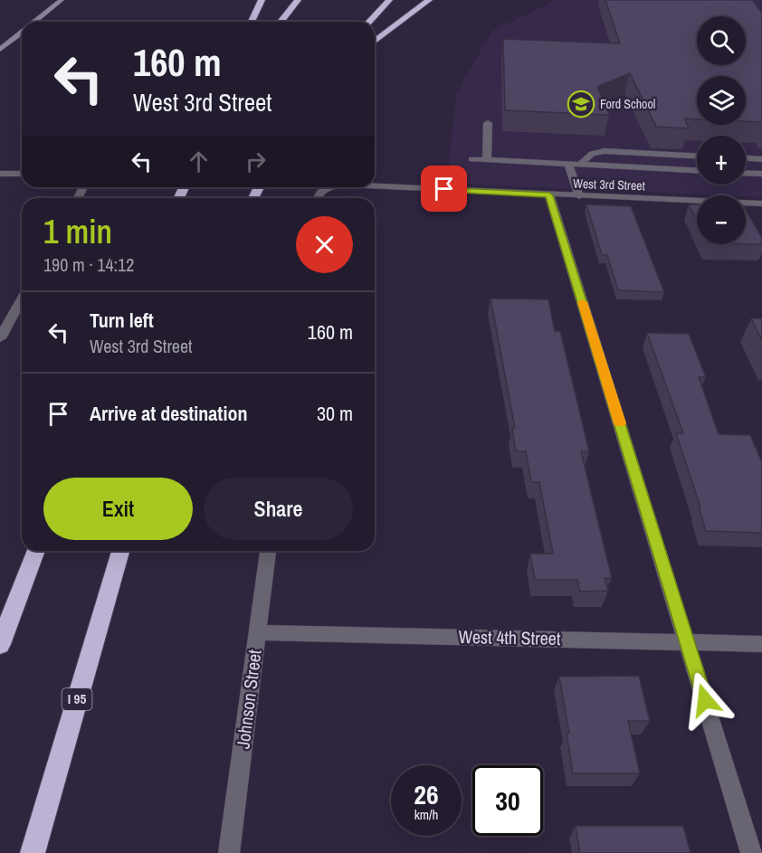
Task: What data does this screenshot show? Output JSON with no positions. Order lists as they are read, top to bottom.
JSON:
{
  "streets": {
    "highway": ["I 95"],
    "street": ["West 3rd Street", "West 4th Street", "Johnson Street"]
  },
  "crossings": [
    ["West 4th Street", "Johnson Street"]
  ],
  "places": {
    "school or university": ["Ford School"]
  },
  "page": {
    "map_buttons": ["+", "−"],
    "turn": ["160 m", "West 3rd Street"],
    "heading": ["1 min", "190 m · 14:12"],
    "list": [
      {
        "name": "Turn left",
        "note": "West 3rd Street",
        "value": "160 m"
      },
      {
        "name": "Arrive at destination",
        "value": "30 m"
      }
    ],
    "buttons": ["Exit", "Share"],
    "speed": "26 km/h",
    "limit": "30"
  }
}
